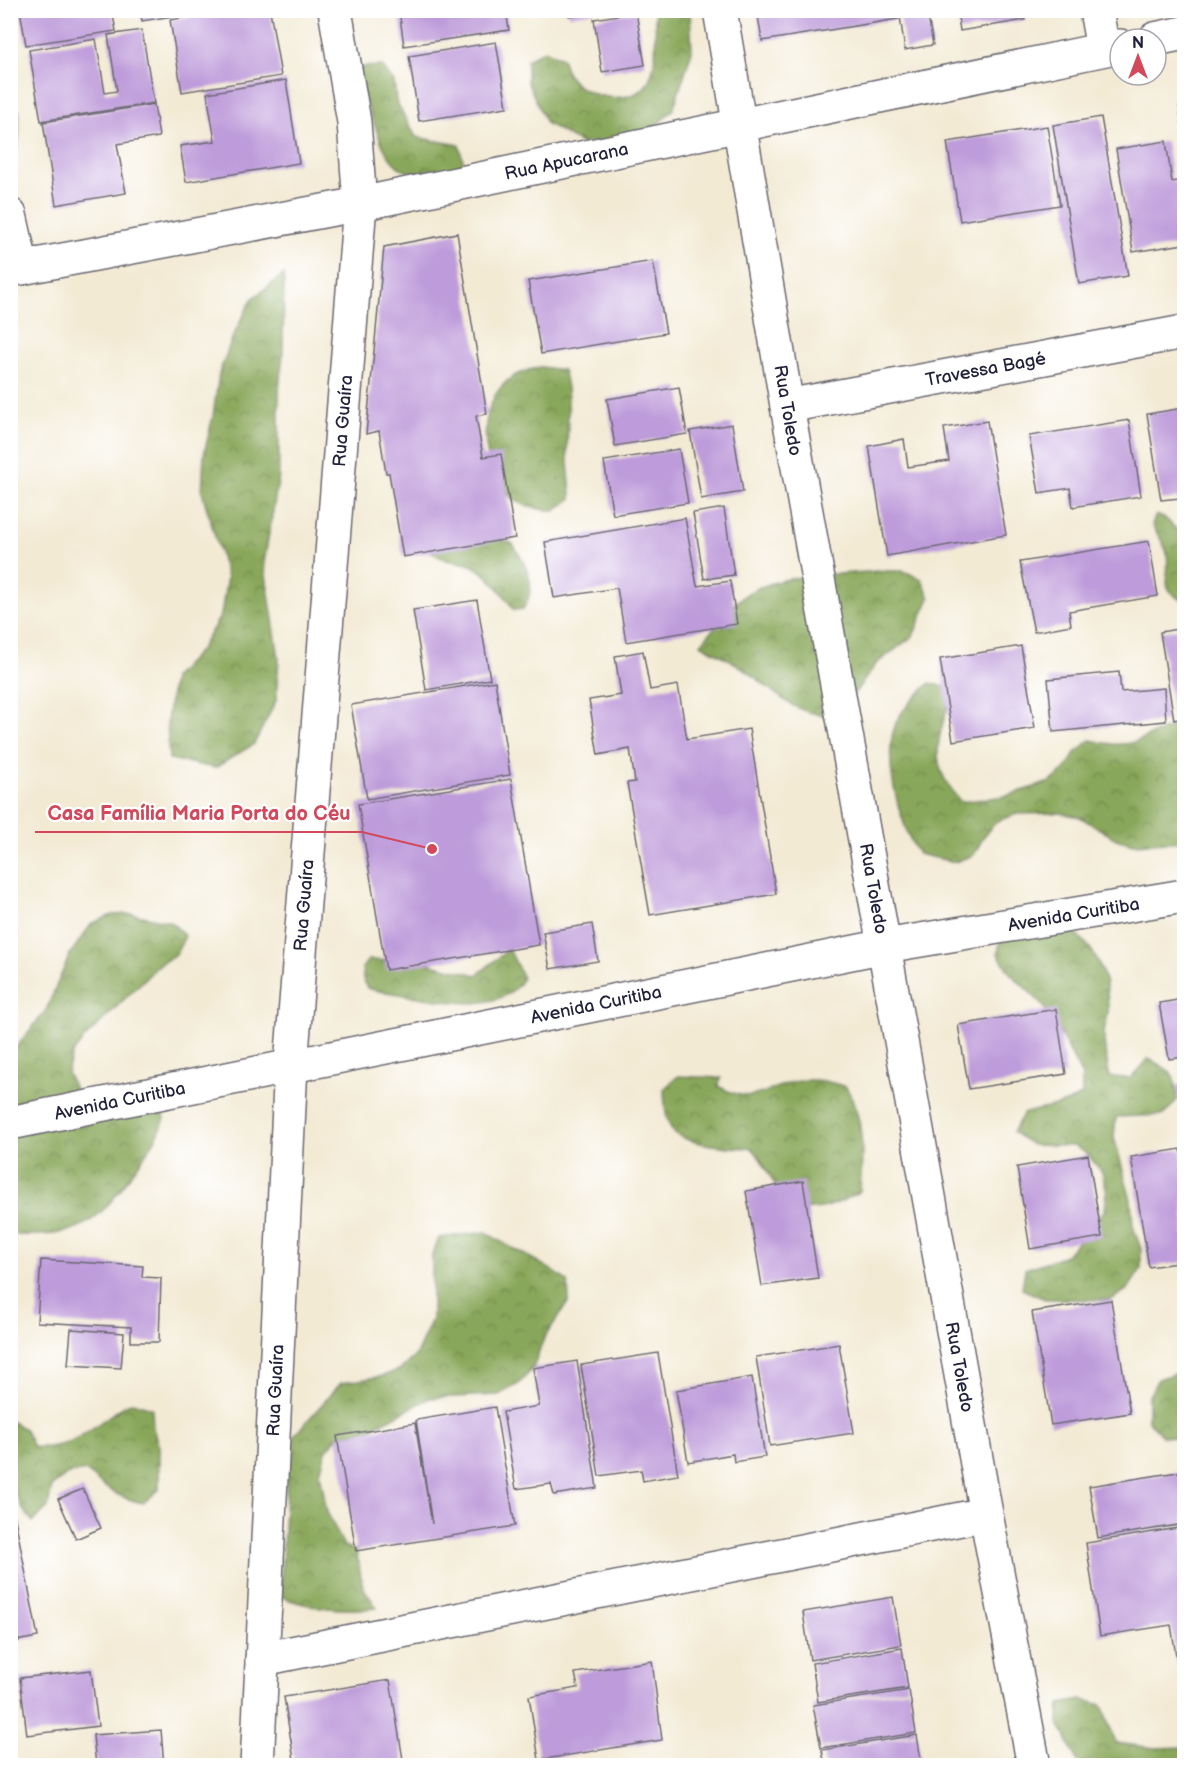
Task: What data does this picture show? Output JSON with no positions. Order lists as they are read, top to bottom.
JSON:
{
  "streets": {
    "street": [
      "Rua Apucarana",
      "Travessa Bagé",
      "Rua Toledo",
      "Rua Guaíra",
      "Avenida Curitiba"
    ]
  },
  "crossings": [
    ["Rua Apucarana", "Rua Toledo"],
    ["Rua Apucarana", "Rua Guaíra"],
    ["Travessa Bagé", "Rua Toledo"],
    ["Rua Toledo", "Avenida Curitiba"],
    ["Rua Guaíra", "Avenida Curitiba"]
  ],
  "places": ["Casa Família Maria Porta do Céu"],
  "north": "top"
}
